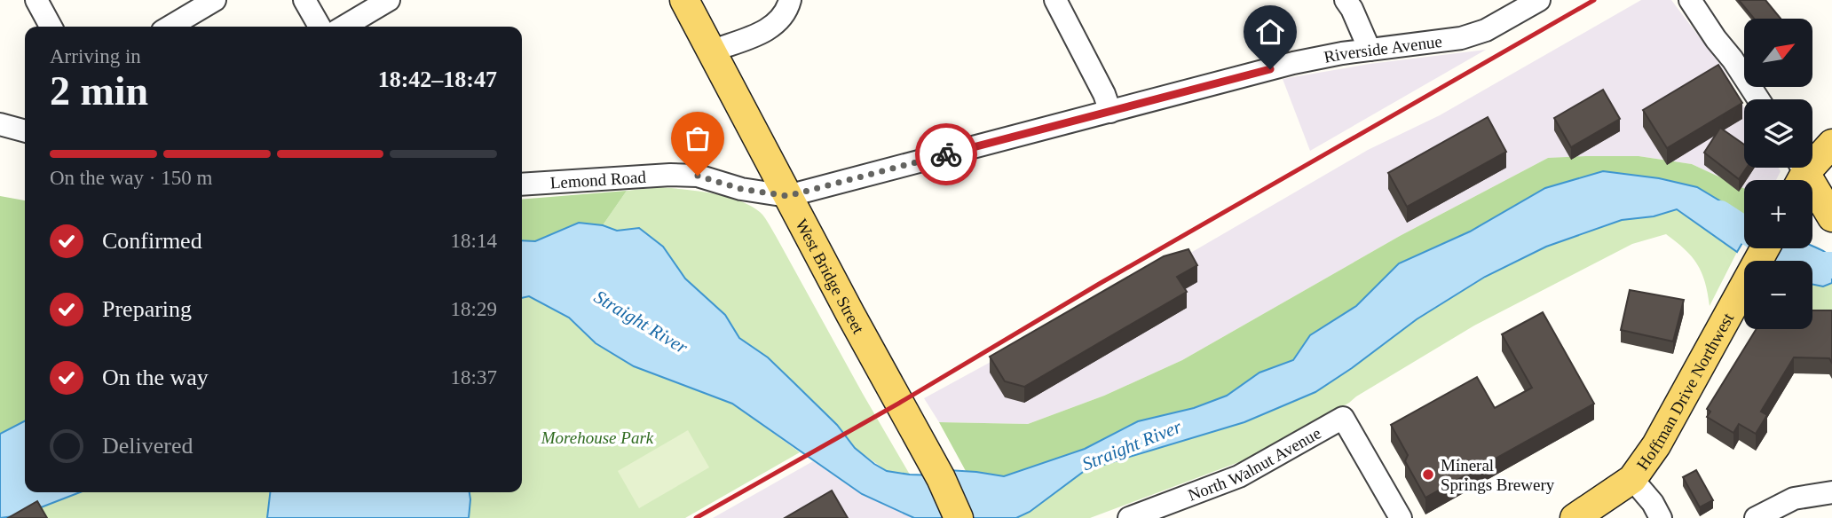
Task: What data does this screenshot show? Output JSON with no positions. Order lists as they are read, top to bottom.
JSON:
{
  "streets": {
    "main road": ["West Bridge Street", "Hoffman Drive Northwest"],
    "street": ["Riverside Avenue", "Lemond Road", "North Walnut Avenue"]
  },
  "crossings": [
    ["Riverside Avenue", "Lemond Road"],
    ["Riverside Avenue", "West Bridge Street"],
    ["Lemond Road", "West Bridge Street"]
  ],
  "water": ["Straight River"],
  "parks": ["Morehouse Park"],
  "places": ["Mineral Springs Brewery"],
  "north": "top right",
  "page": {
    "map_buttons": ["+", "−"],
    "heading": ["2 min", "Arriving in", "18:42–18:47"],
    "bar": "On the way · 150 m",
    "list": [
      ["Confirmed", "18:14"],
      ["Preparing", "18:29"],
      ["On the way", "18:37"],
      "Delivered"
    ]
  }
}
